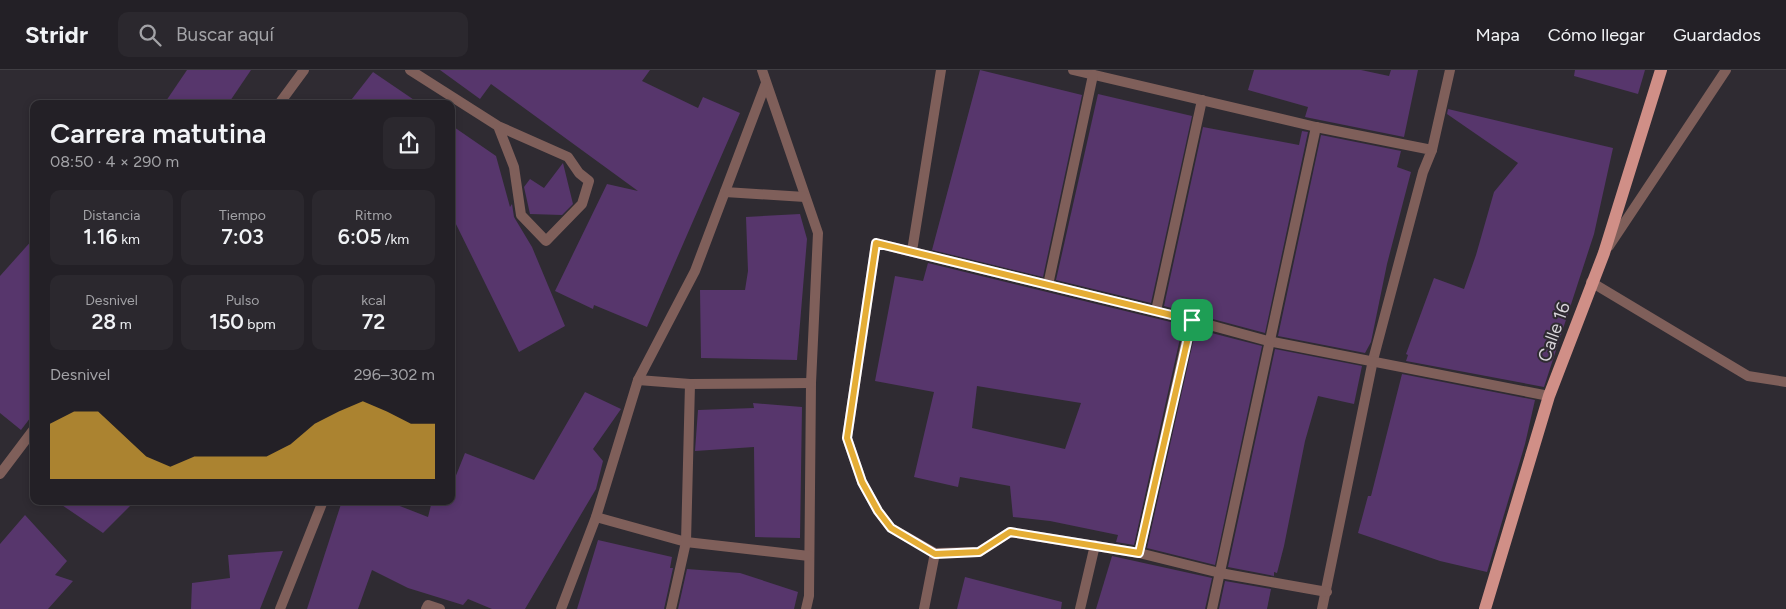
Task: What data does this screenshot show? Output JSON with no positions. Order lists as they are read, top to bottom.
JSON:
{
  "streets": {
    "main road": ["Calle 16"]
  },
  "page": {
    "header": "Stridr",
    "search": "Buscar aquí",
    "nav": ["Mapa", "Cómo llegar", "Guardados"],
    "heading": ["Carrera matutina", "08:50 · 4 × 290 m"],
    "stats": [
      ["Distancia", "1.16 km"],
      ["Tiempo", "7:03"],
      ["Ritmo", "6:05 /km"],
      ["Desnivel", "28 m"],
      ["Pulso", "150 bpm"],
      ["kcal", "72"]
    ],
    "chart": ["Desnivel", "296–302 m"]
  }
}
